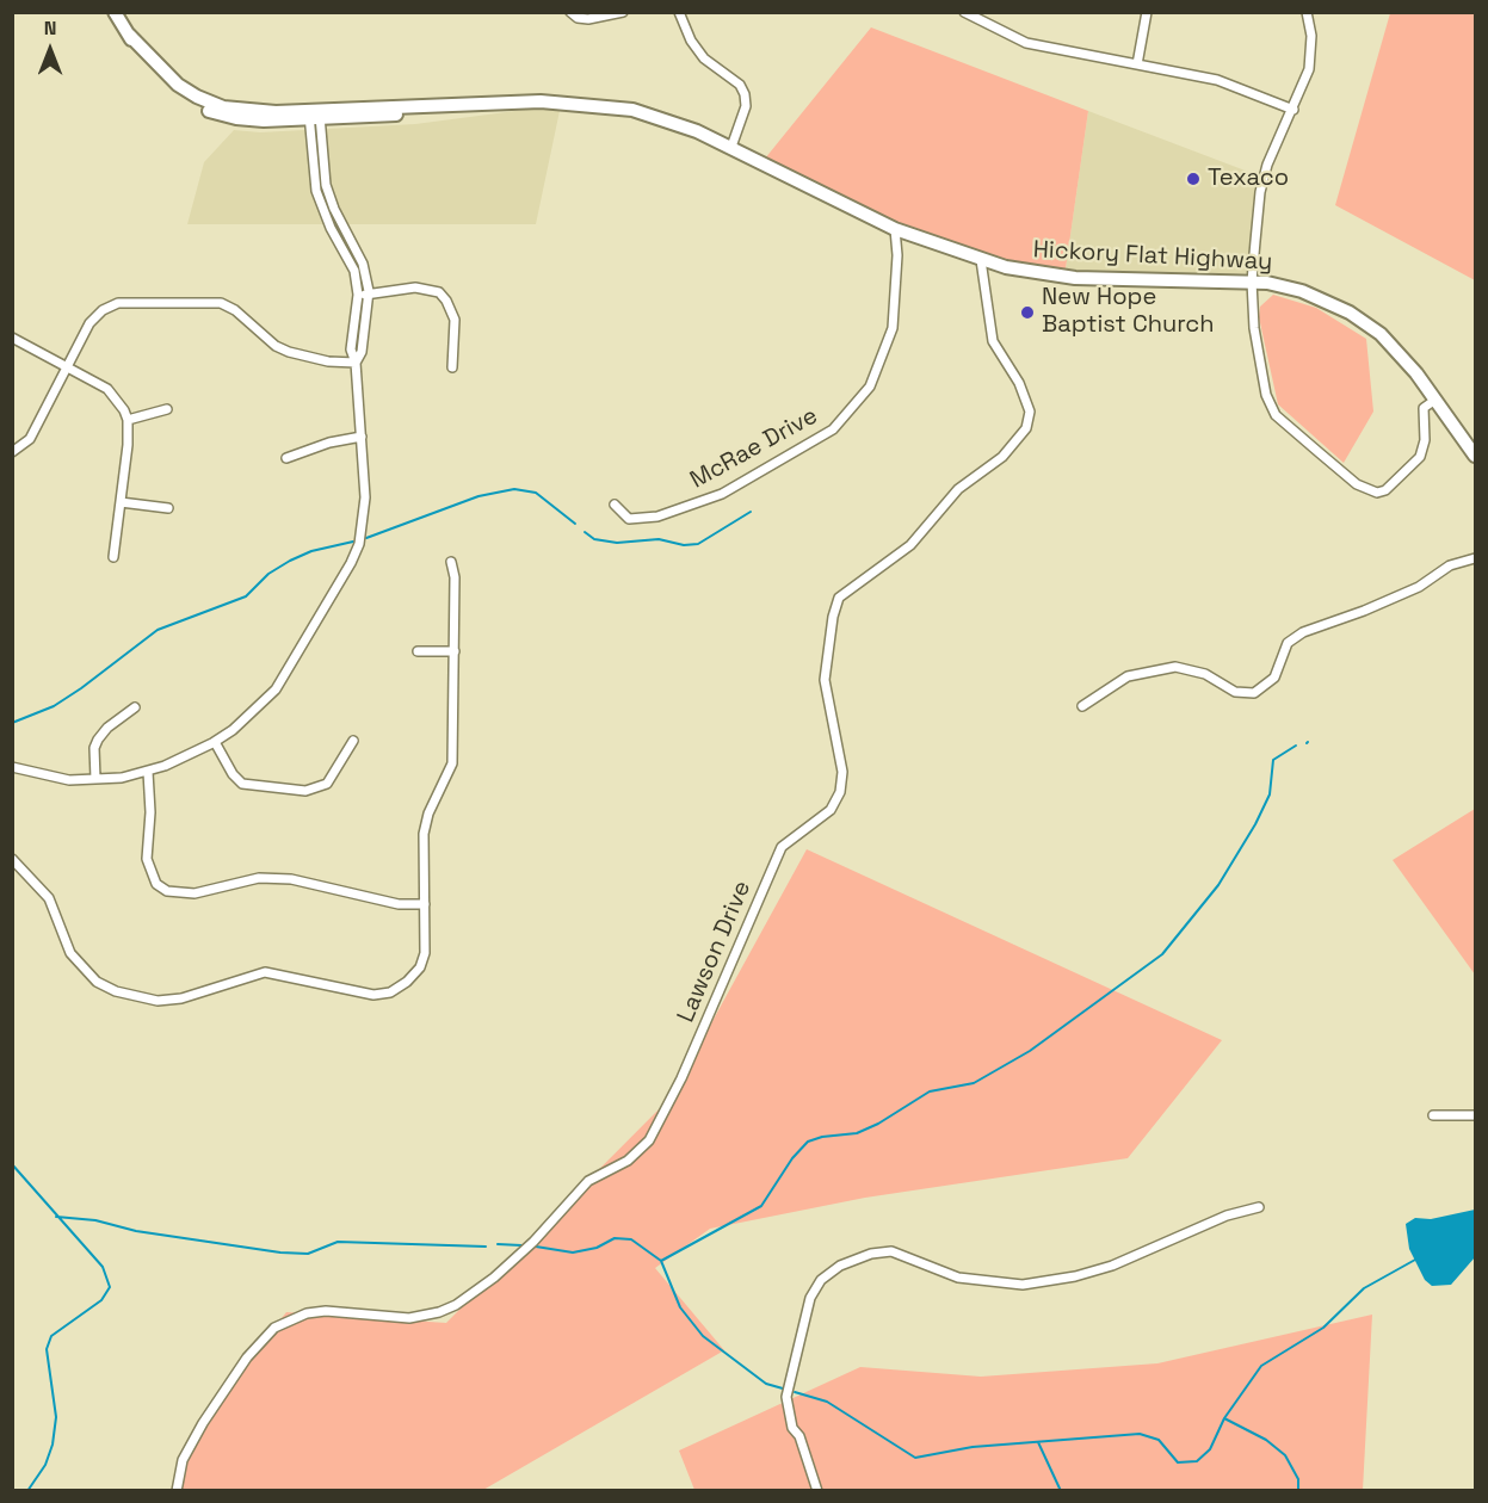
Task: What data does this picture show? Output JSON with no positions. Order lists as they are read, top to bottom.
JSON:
{
  "streets": {
    "main road": ["Hickory Flat Highway"],
    "street": ["McRae Drive", "Lawson Drive"]
  },
  "crossings": [
    ["Hickory Flat Highway", "McRae Drive"],
    ["Hickory Flat Highway", "Lawson Drive"]
  ],
  "places": ["Texaco", "New Hope Baptist Church"],
  "north": "top"
}
